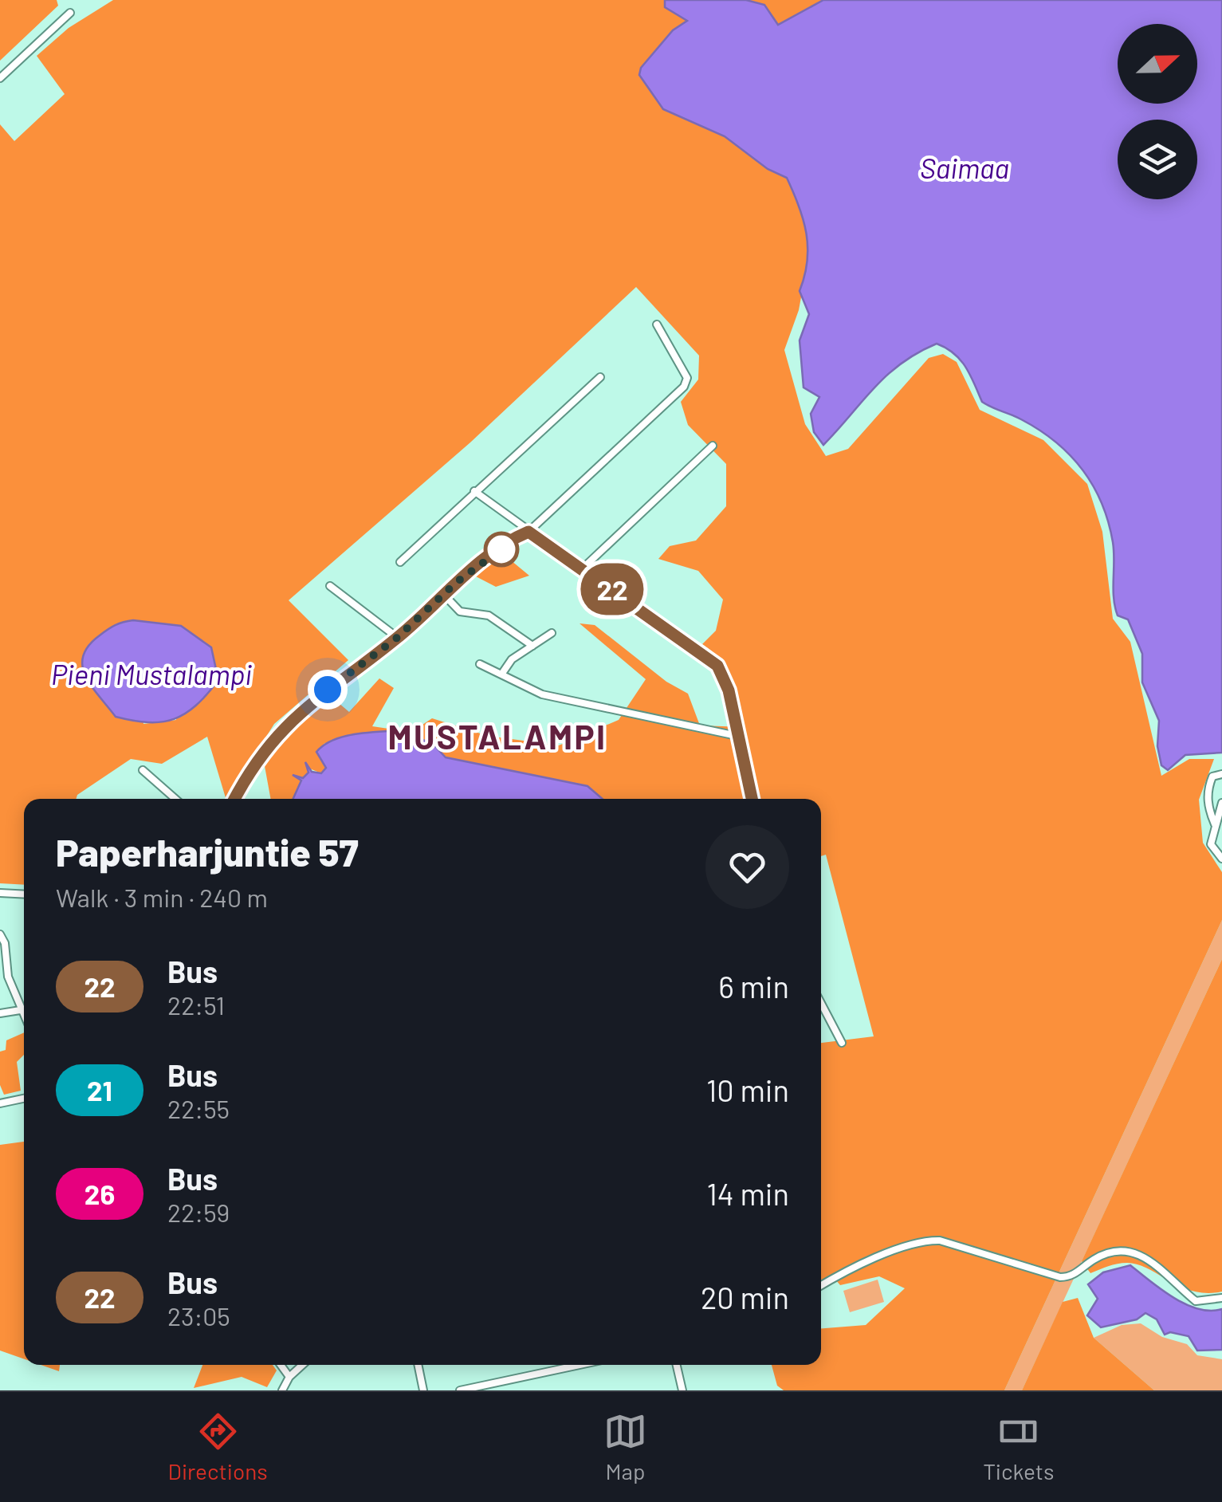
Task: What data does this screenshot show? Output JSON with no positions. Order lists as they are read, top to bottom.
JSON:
{
  "districts": ["MUSTALAMPI"],
  "water": ["Saimaa", "Pieni Mustalampi"],
  "lines": ["bus line 22"],
  "north": "right",
  "page": {
    "on_map": "22",
    "heading": ["Paperharjuntie 57", "Walk · 3 min · 240 m"],
    "list": [
      {
        "mark": "22",
        "name": "Bus",
        "note": "22:51",
        "value": "6 min"
      },
      {
        "mark": "21",
        "name": "Bus",
        "note": "22:55",
        "value": "10 min"
      },
      {
        "mark": "26",
        "name": "Bus",
        "note": "22:59",
        "value": "14 min"
      },
      {
        "mark": "22",
        "name": "Bus",
        "note": "23:05",
        "value": "20 min"
      }
    ],
    "tabs": ["Directions", "Map", "Tickets"]
  }
}
